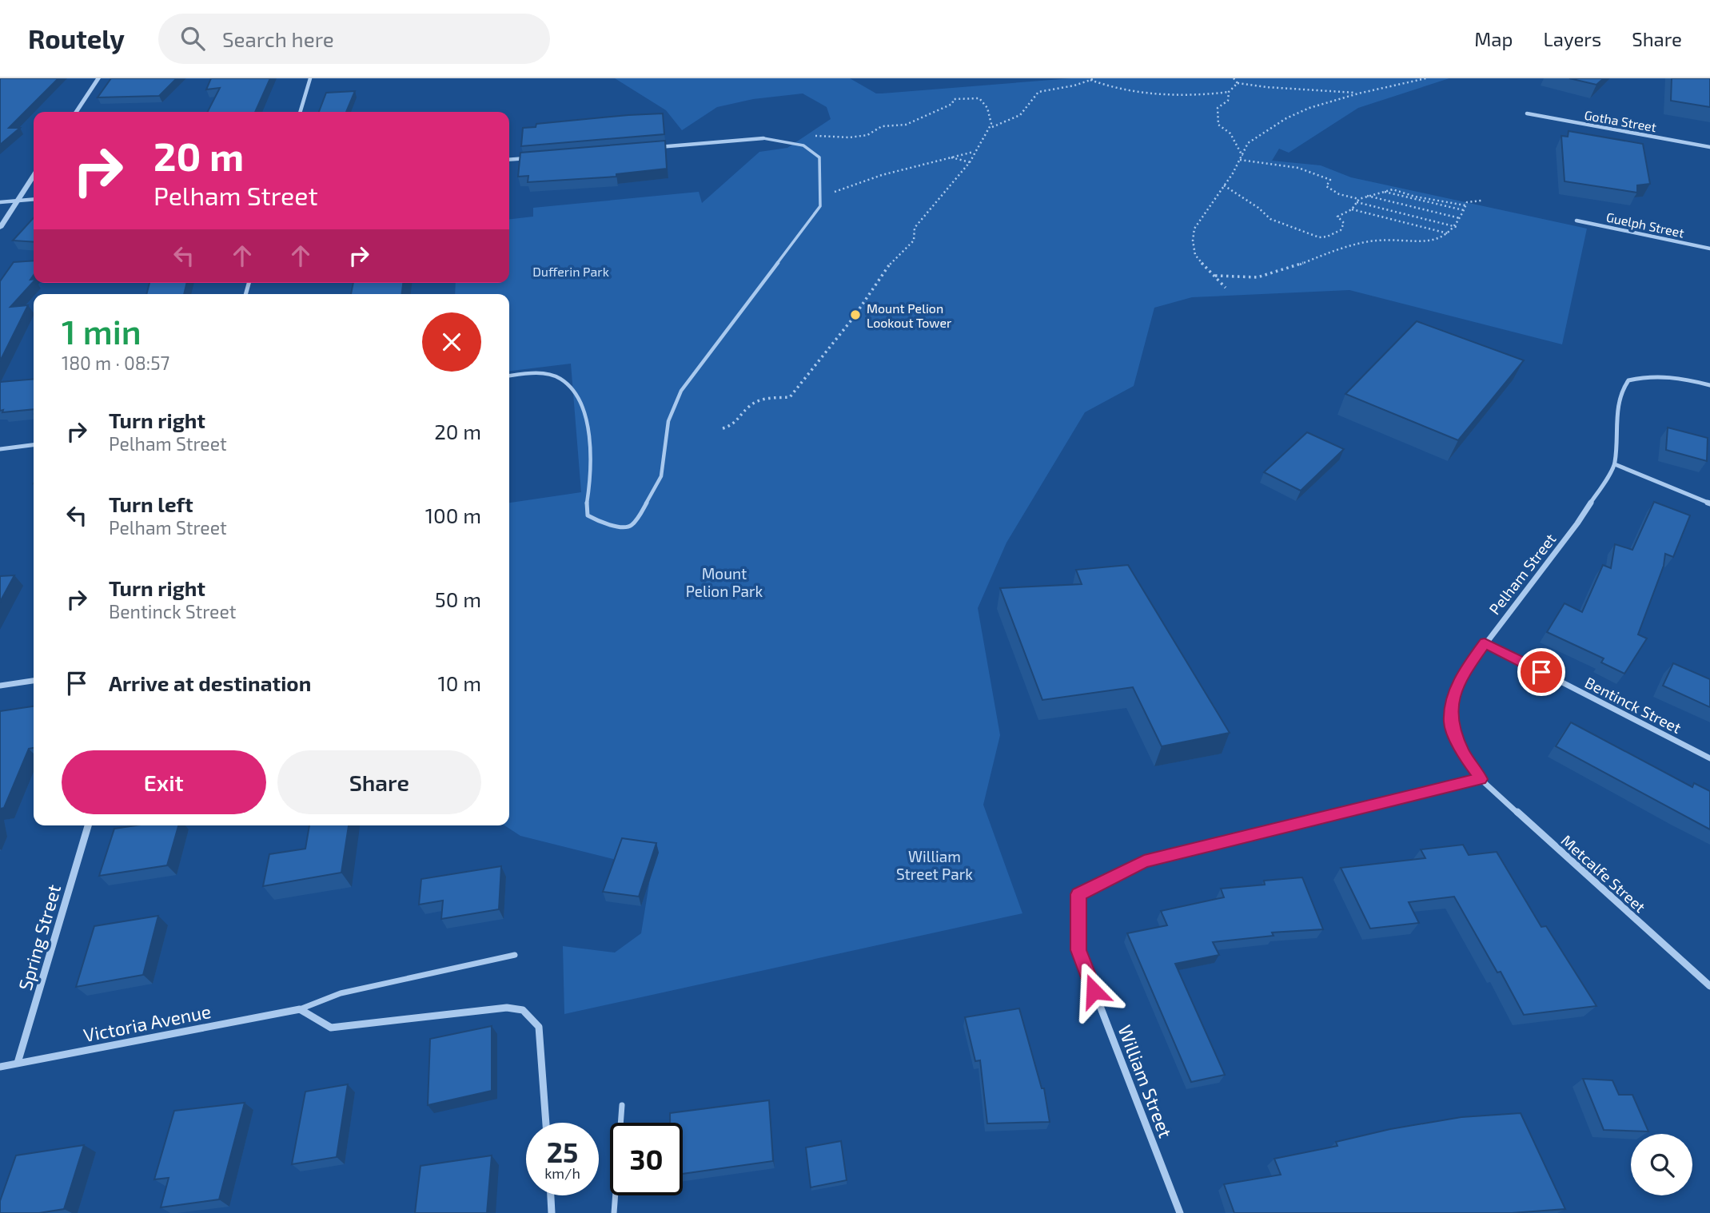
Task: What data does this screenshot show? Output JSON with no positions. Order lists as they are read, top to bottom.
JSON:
{
  "streets": {
    "street": [
      "Gotha Street",
      "Guelph Street",
      "Pelham Street",
      "Bentinck Street",
      "Metcalfe Street",
      "Spring Street",
      "Victoria Avenue",
      "William Street"
    ]
  },
  "crossings": [
    ["Pelham Street", "Bentinck Street"],
    ["Pelham Street", "Metcalfe Street"],
    ["Pelham Street", "William Street"],
    ["Metcalfe Street", "William Street"],
    ["Spring Street", "Victoria Avenue"]
  ],
  "parks": ["Dufferin Park", "Mount Pelion Park", "William Street Park"],
  "places": ["Mount Pelion Lookout Tower"],
  "page": {
    "header": "Routely",
    "search": "Search here",
    "nav": ["Map", "Layers", "Share"],
    "turn": ["20 m", "Pelham Street"],
    "heading": ["1 min", "180 m · 08:57"],
    "list": [
      {
        "name": "Turn right",
        "note": "Pelham Street",
        "value": "20 m"
      },
      {
        "name": "Turn left",
        "note": "Pelham Street",
        "value": "100 m"
      },
      {
        "name": "Turn right",
        "note": "Bentinck Street",
        "value": "50 m"
      },
      {
        "name": "Arrive at destination",
        "value": "10 m"
      }
    ],
    "buttons": ["Exit", "Share"],
    "speed": "25 km/h",
    "limit": "30"
  }
}
